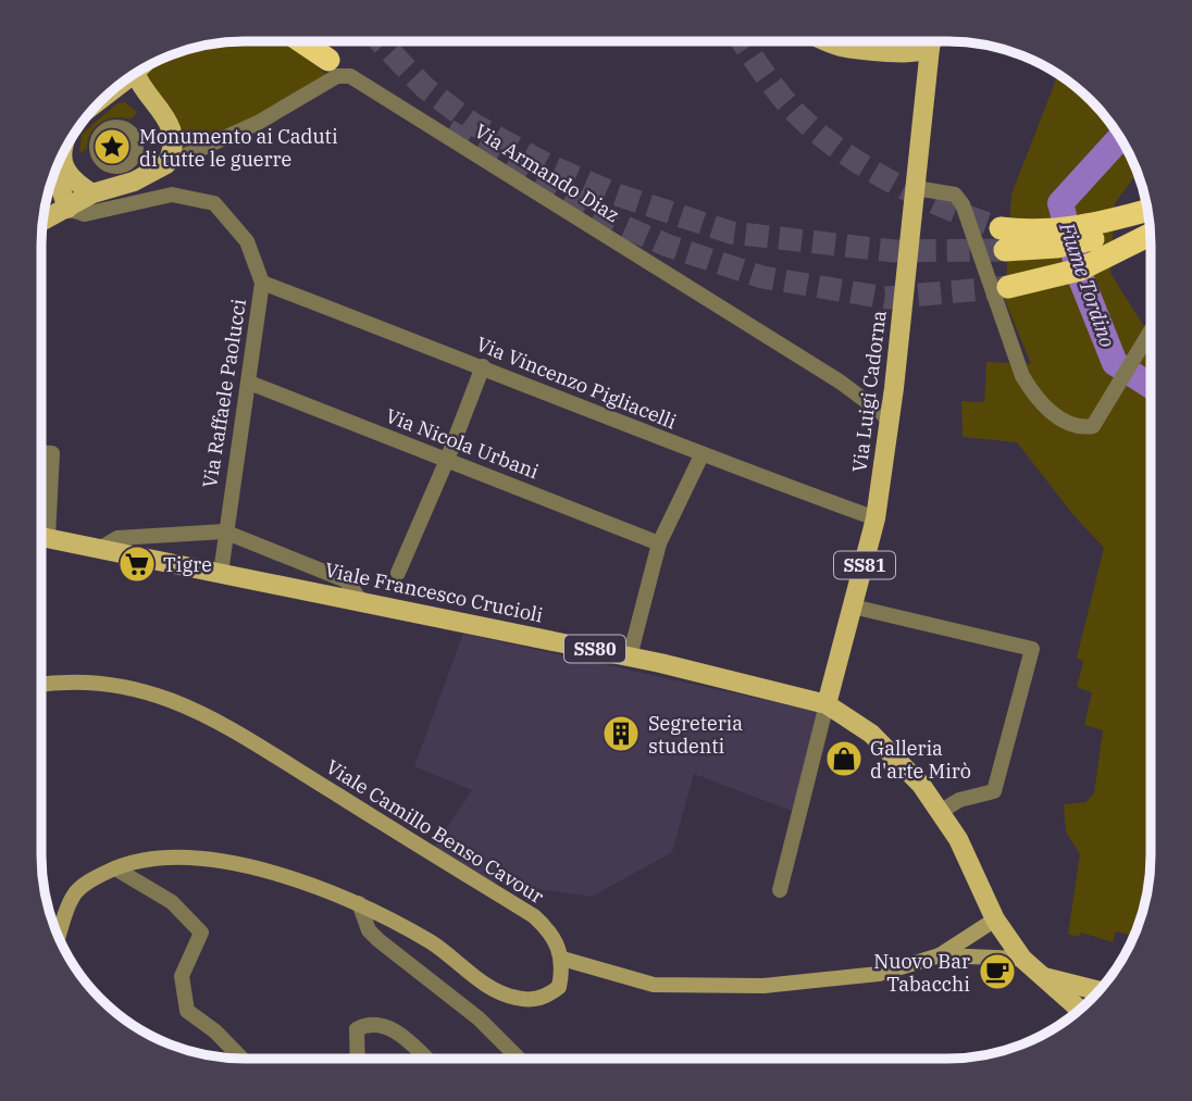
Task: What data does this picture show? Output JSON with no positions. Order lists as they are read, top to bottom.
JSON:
{
  "streets": {
    "main road": [
      "Via Luigi Cadorna",
      "SS81",
      "Viale Francesco Crucioli",
      "SS80"
    ],
    "street": [
      "Via Armando Diaz",
      "Via Vincenzo Pigliacelli",
      "Via Raffaele Paolucci",
      "Via Nicola Urbani",
      "Viale Camillo Benso Cavour"
    ]
  },
  "crossings": [
    ["Via Armando Diaz", "Via Luigi Cadorna"],
    ["Via Vincenzo Pigliacelli", "Via Luigi Cadorna"],
    ["Via Vincenzo Pigliacelli", "Via Raffaele Paolucci"],
    ["Via Luigi Cadorna", "Viale Francesco Crucioli"],
    ["Via Luigi Cadorna", "SS80"],
    ["Via Raffaele Paolucci", "Via Nicola Urbani"],
    ["Via Raffaele Paolucci", "Viale Francesco Crucioli"],
    ["Viale Francesco Crucioli", "SS80"]
  ],
  "water": ["Fiume Tordino"],
  "places": {
    "place": ["Monumento ai Caduti di tutte le guerre"],
    "supermarket": ["Tigre"],
    "building": ["Segreteria studenti"],
    "shop": ["Galleria d'arte Mirò"],
    "cafe": ["Nuovo Bar Tabacchi"]
  }
}
